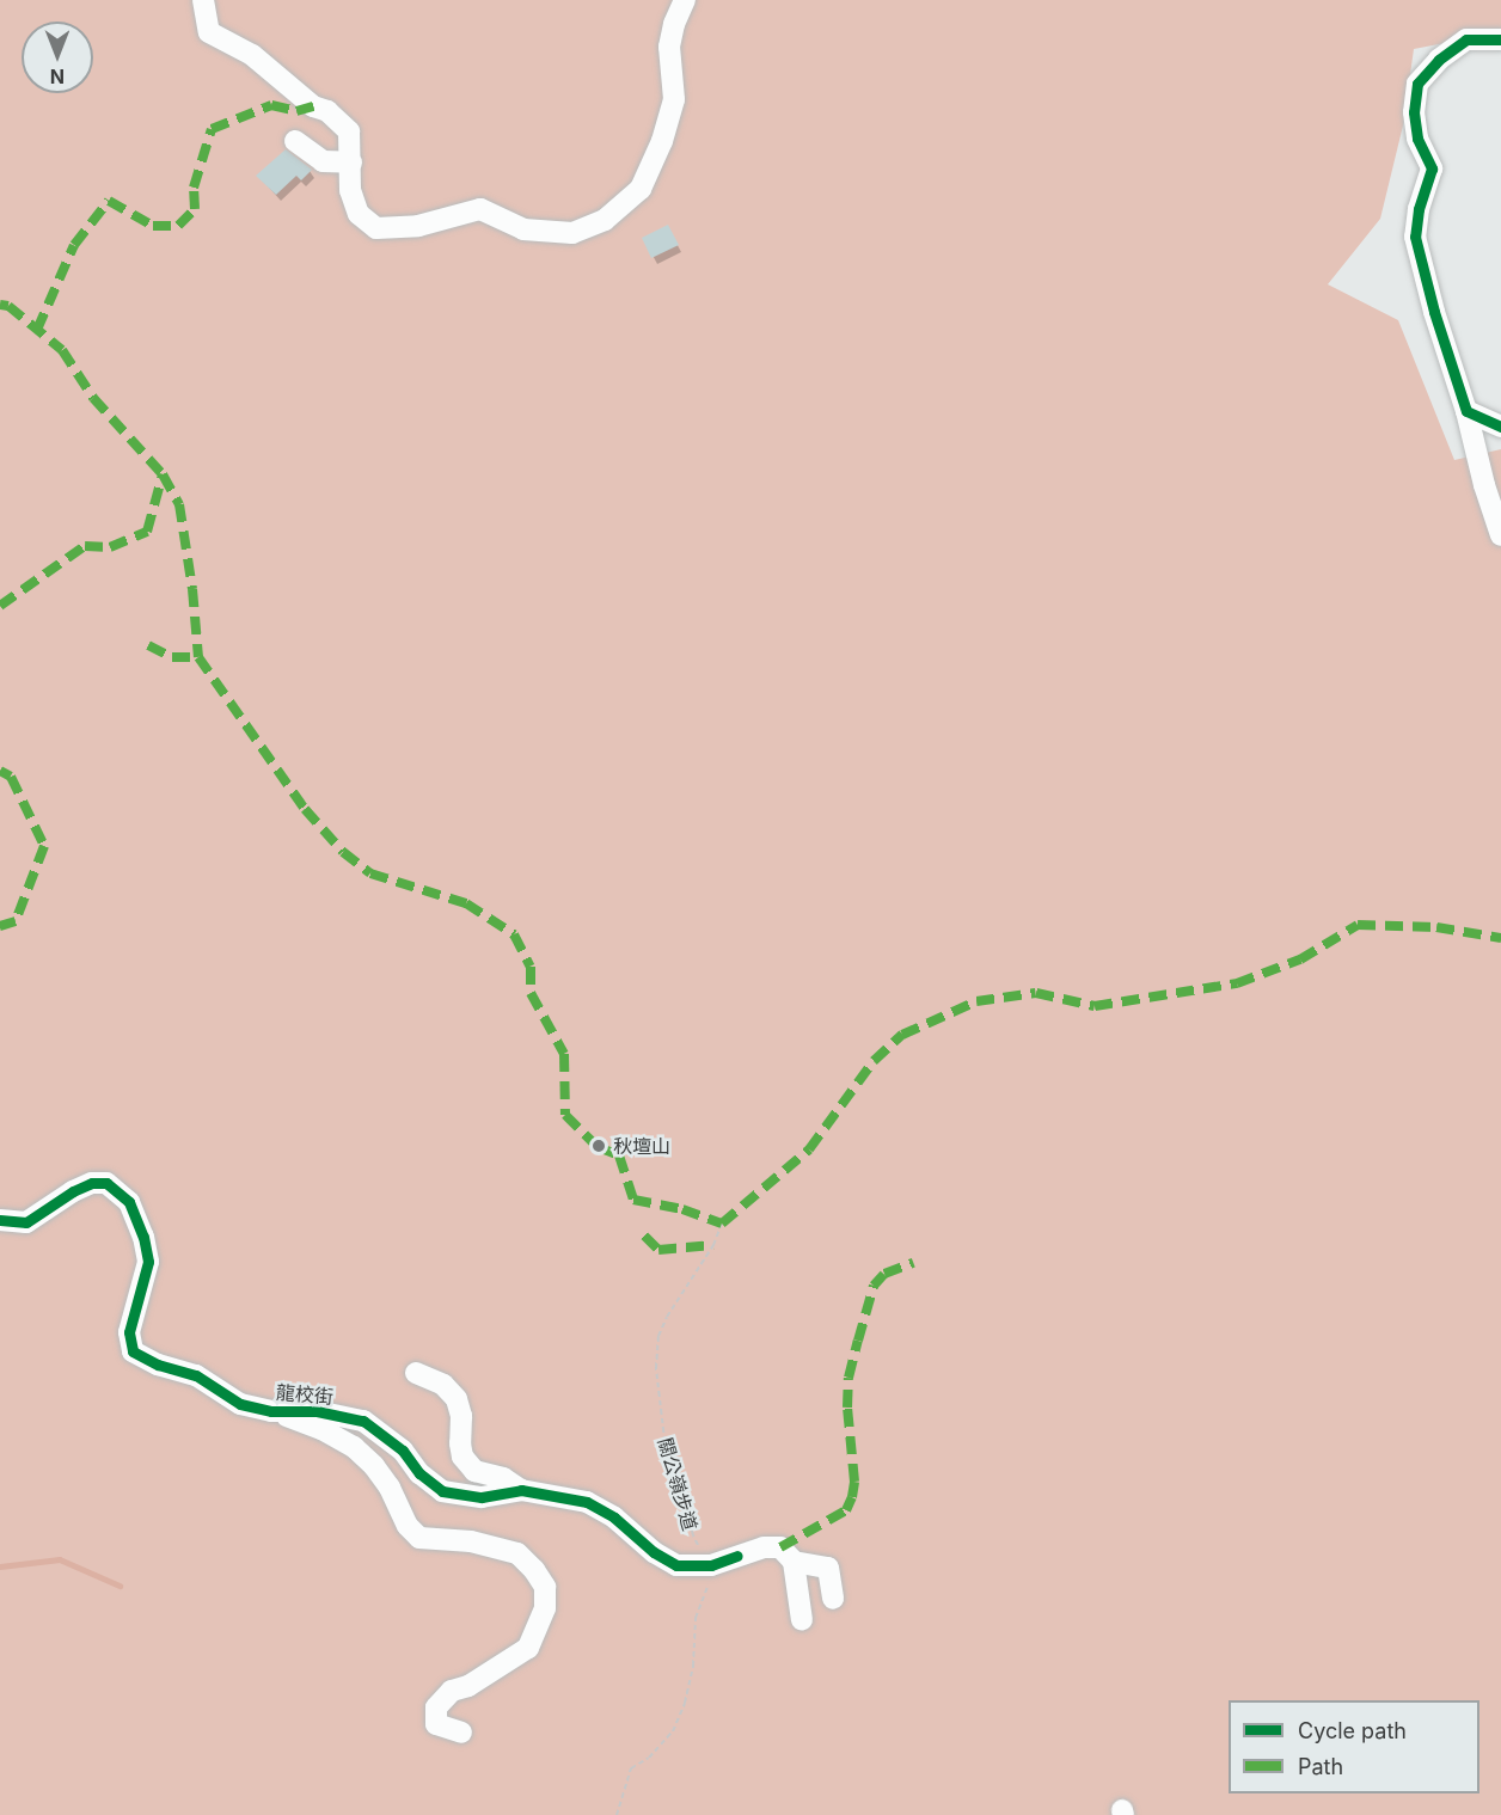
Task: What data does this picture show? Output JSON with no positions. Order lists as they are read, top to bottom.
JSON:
{
  "streets": {
    "street": ["龍校街"],
    "path": ["關公嶺步道"]
  },
  "crossings": [
    ["龍校街", "關公嶺步道"]
  ],
  "places": ["秋壇山"],
  "legend": ["Cycle path", "Path"],
  "north": "bottom"
}
